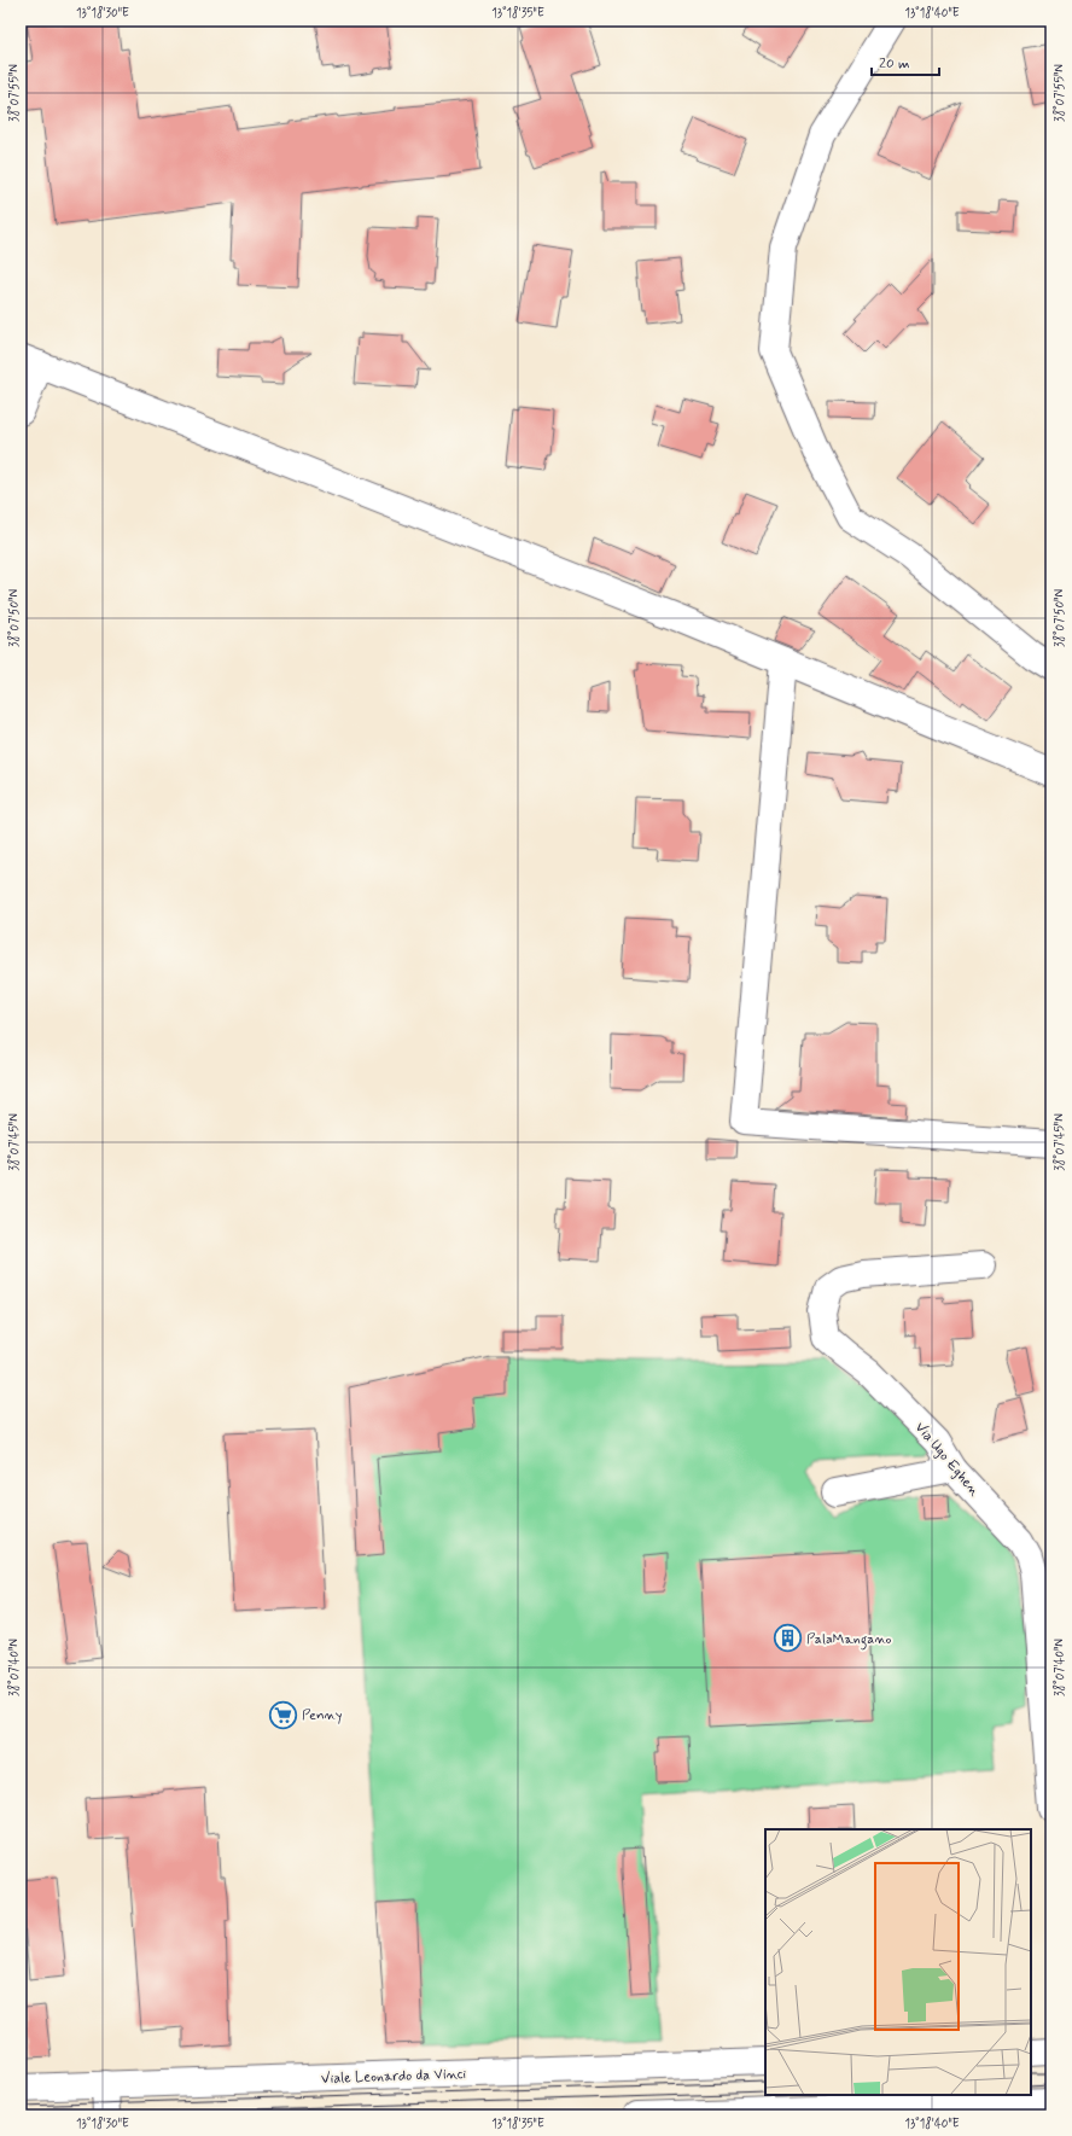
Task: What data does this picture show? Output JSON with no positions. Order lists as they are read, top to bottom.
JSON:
{
  "streets": {
    "street": ["Via Ugo Eghen", "Viale Leonardo da Vinci"]
  },
  "places": {
    "building": ["PalaMangano"],
    "supermarket": ["Penny"]
  },
  "scale_bar": "20 m",
  "coordinates": [
    "13°18'30\"E",
    "13°18'35\"E",
    "13°18'40\"E",
    "38°07'55\"N",
    "38°07'50\"N",
    "38°07'45\"N",
    "38°07'40\"N"
  ]
}
